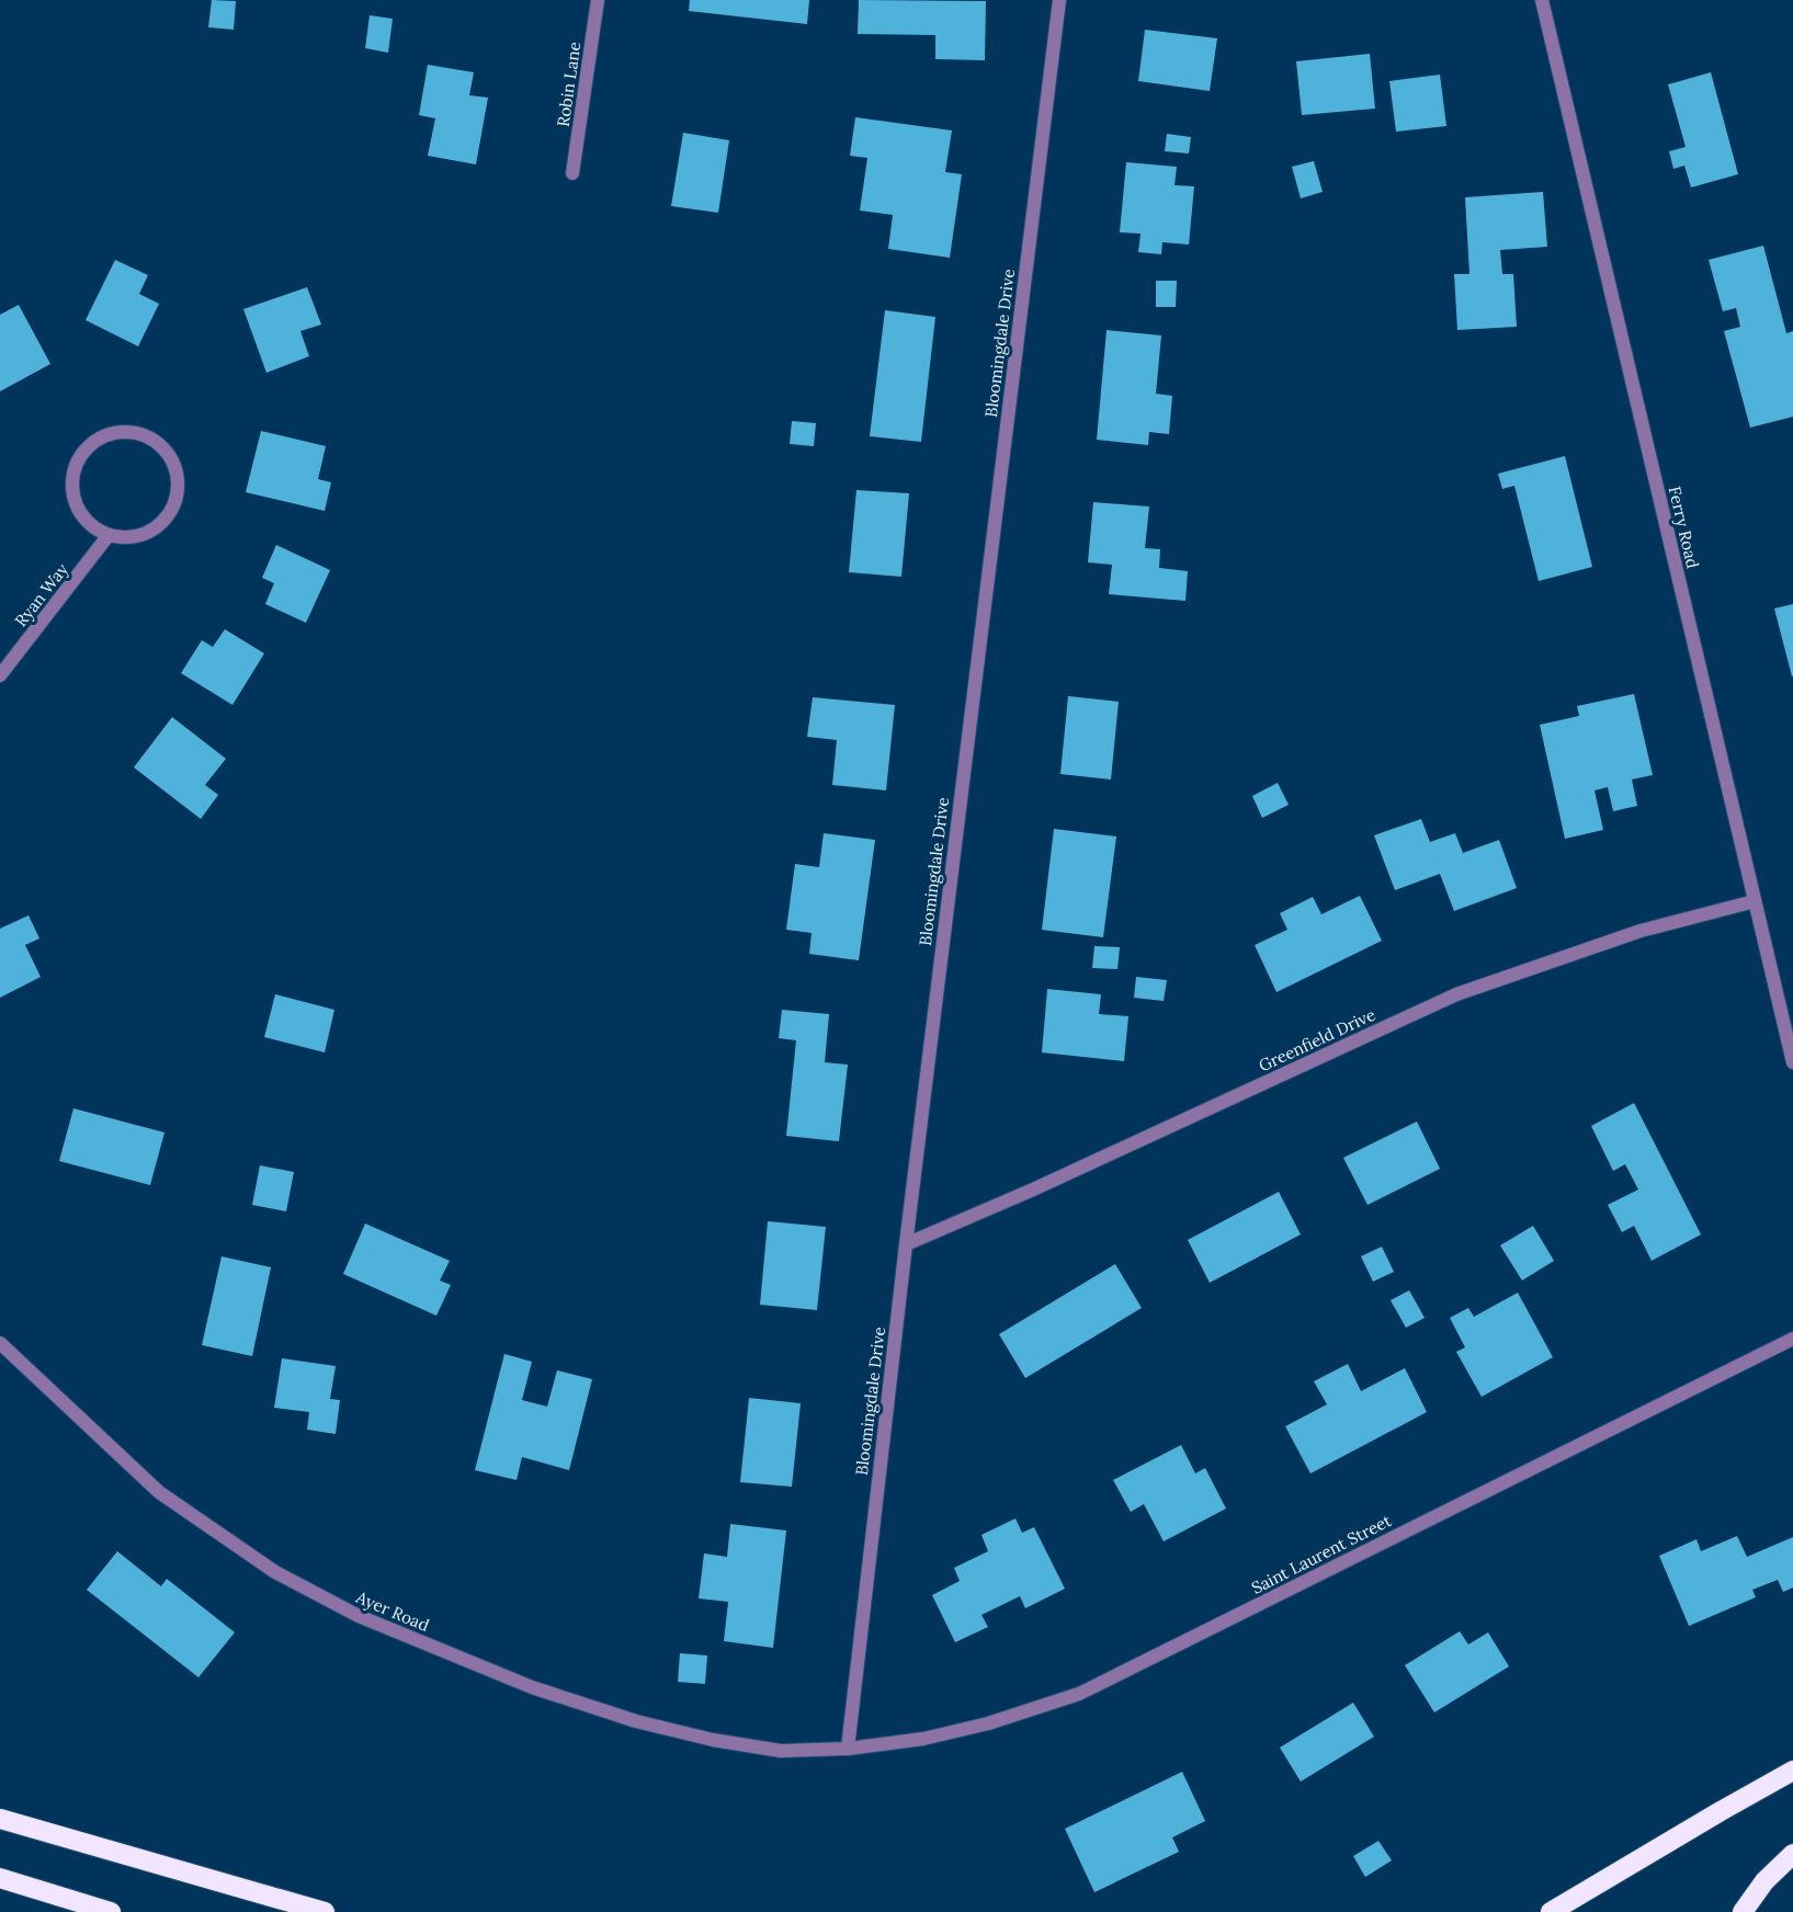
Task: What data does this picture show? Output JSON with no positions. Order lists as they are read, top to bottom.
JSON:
{
  "streets": {
    "street": [
      "Robin Lane",
      "Bloomingdale Drive",
      "Ferry Road",
      "Ryan Way",
      "Greenfield Drive",
      "Saint Laurent Street",
      "Ayer Road"
    ]
  },
  "crossings": [
    ["Bloomingdale Drive", "Greenfield Drive"],
    ["Bloomingdale Drive", "Saint Laurent Street"],
    ["Bloomingdale Drive", "Ayer Road"],
    ["Ferry Road", "Greenfield Drive"],
    ["Saint Laurent Street", "Ayer Road"]
  ]
}
